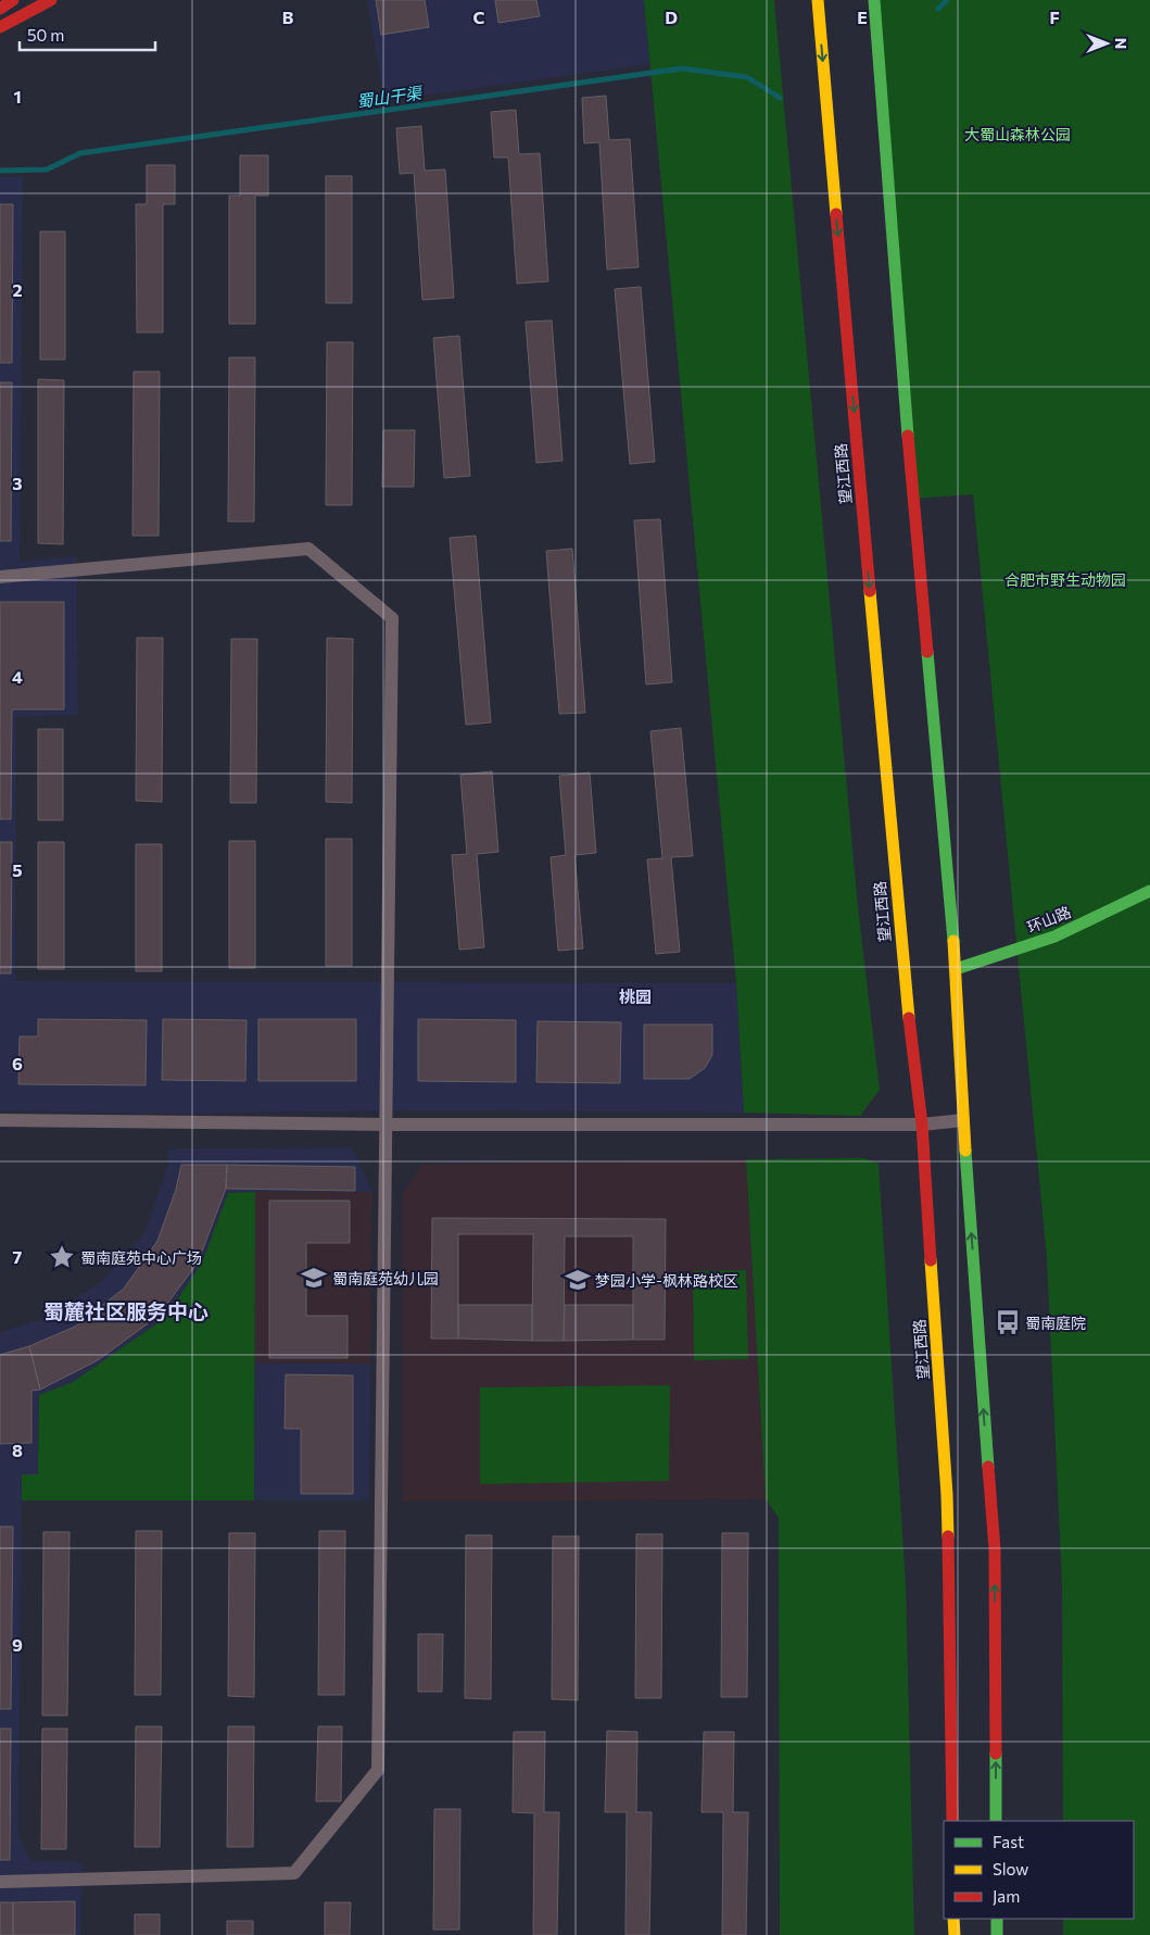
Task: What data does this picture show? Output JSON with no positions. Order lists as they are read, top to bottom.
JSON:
{
  "streets": {
    "main road": ["望江西路", "环山路"]
  },
  "districts": ["桃园", "蜀麓社区服务中心"],
  "water": ["蜀山干渠"],
  "parks": ["大蜀山森林公园", "合肥市野生动物园"],
  "places": {
    "place": ["蜀南庭苑中心广场"],
    "school or university": ["蜀南庭苑幼儿园", "梦园小学-枫林路校区"],
    "bus stop": ["蜀南庭院"]
  },
  "legend": ["Fast", "Slow", "Jam"],
  "scale_bar": "50 m",
  "north": "right",
  "grid": {
    "columns": [
      "B",
      "C",
      "D",
      "E",
      "F"
    ],
    "rows": [
      "1",
      "2",
      "3",
      "4",
      "5",
      "6",
      "7",
      "8",
      "9"
    ]
  }
}
